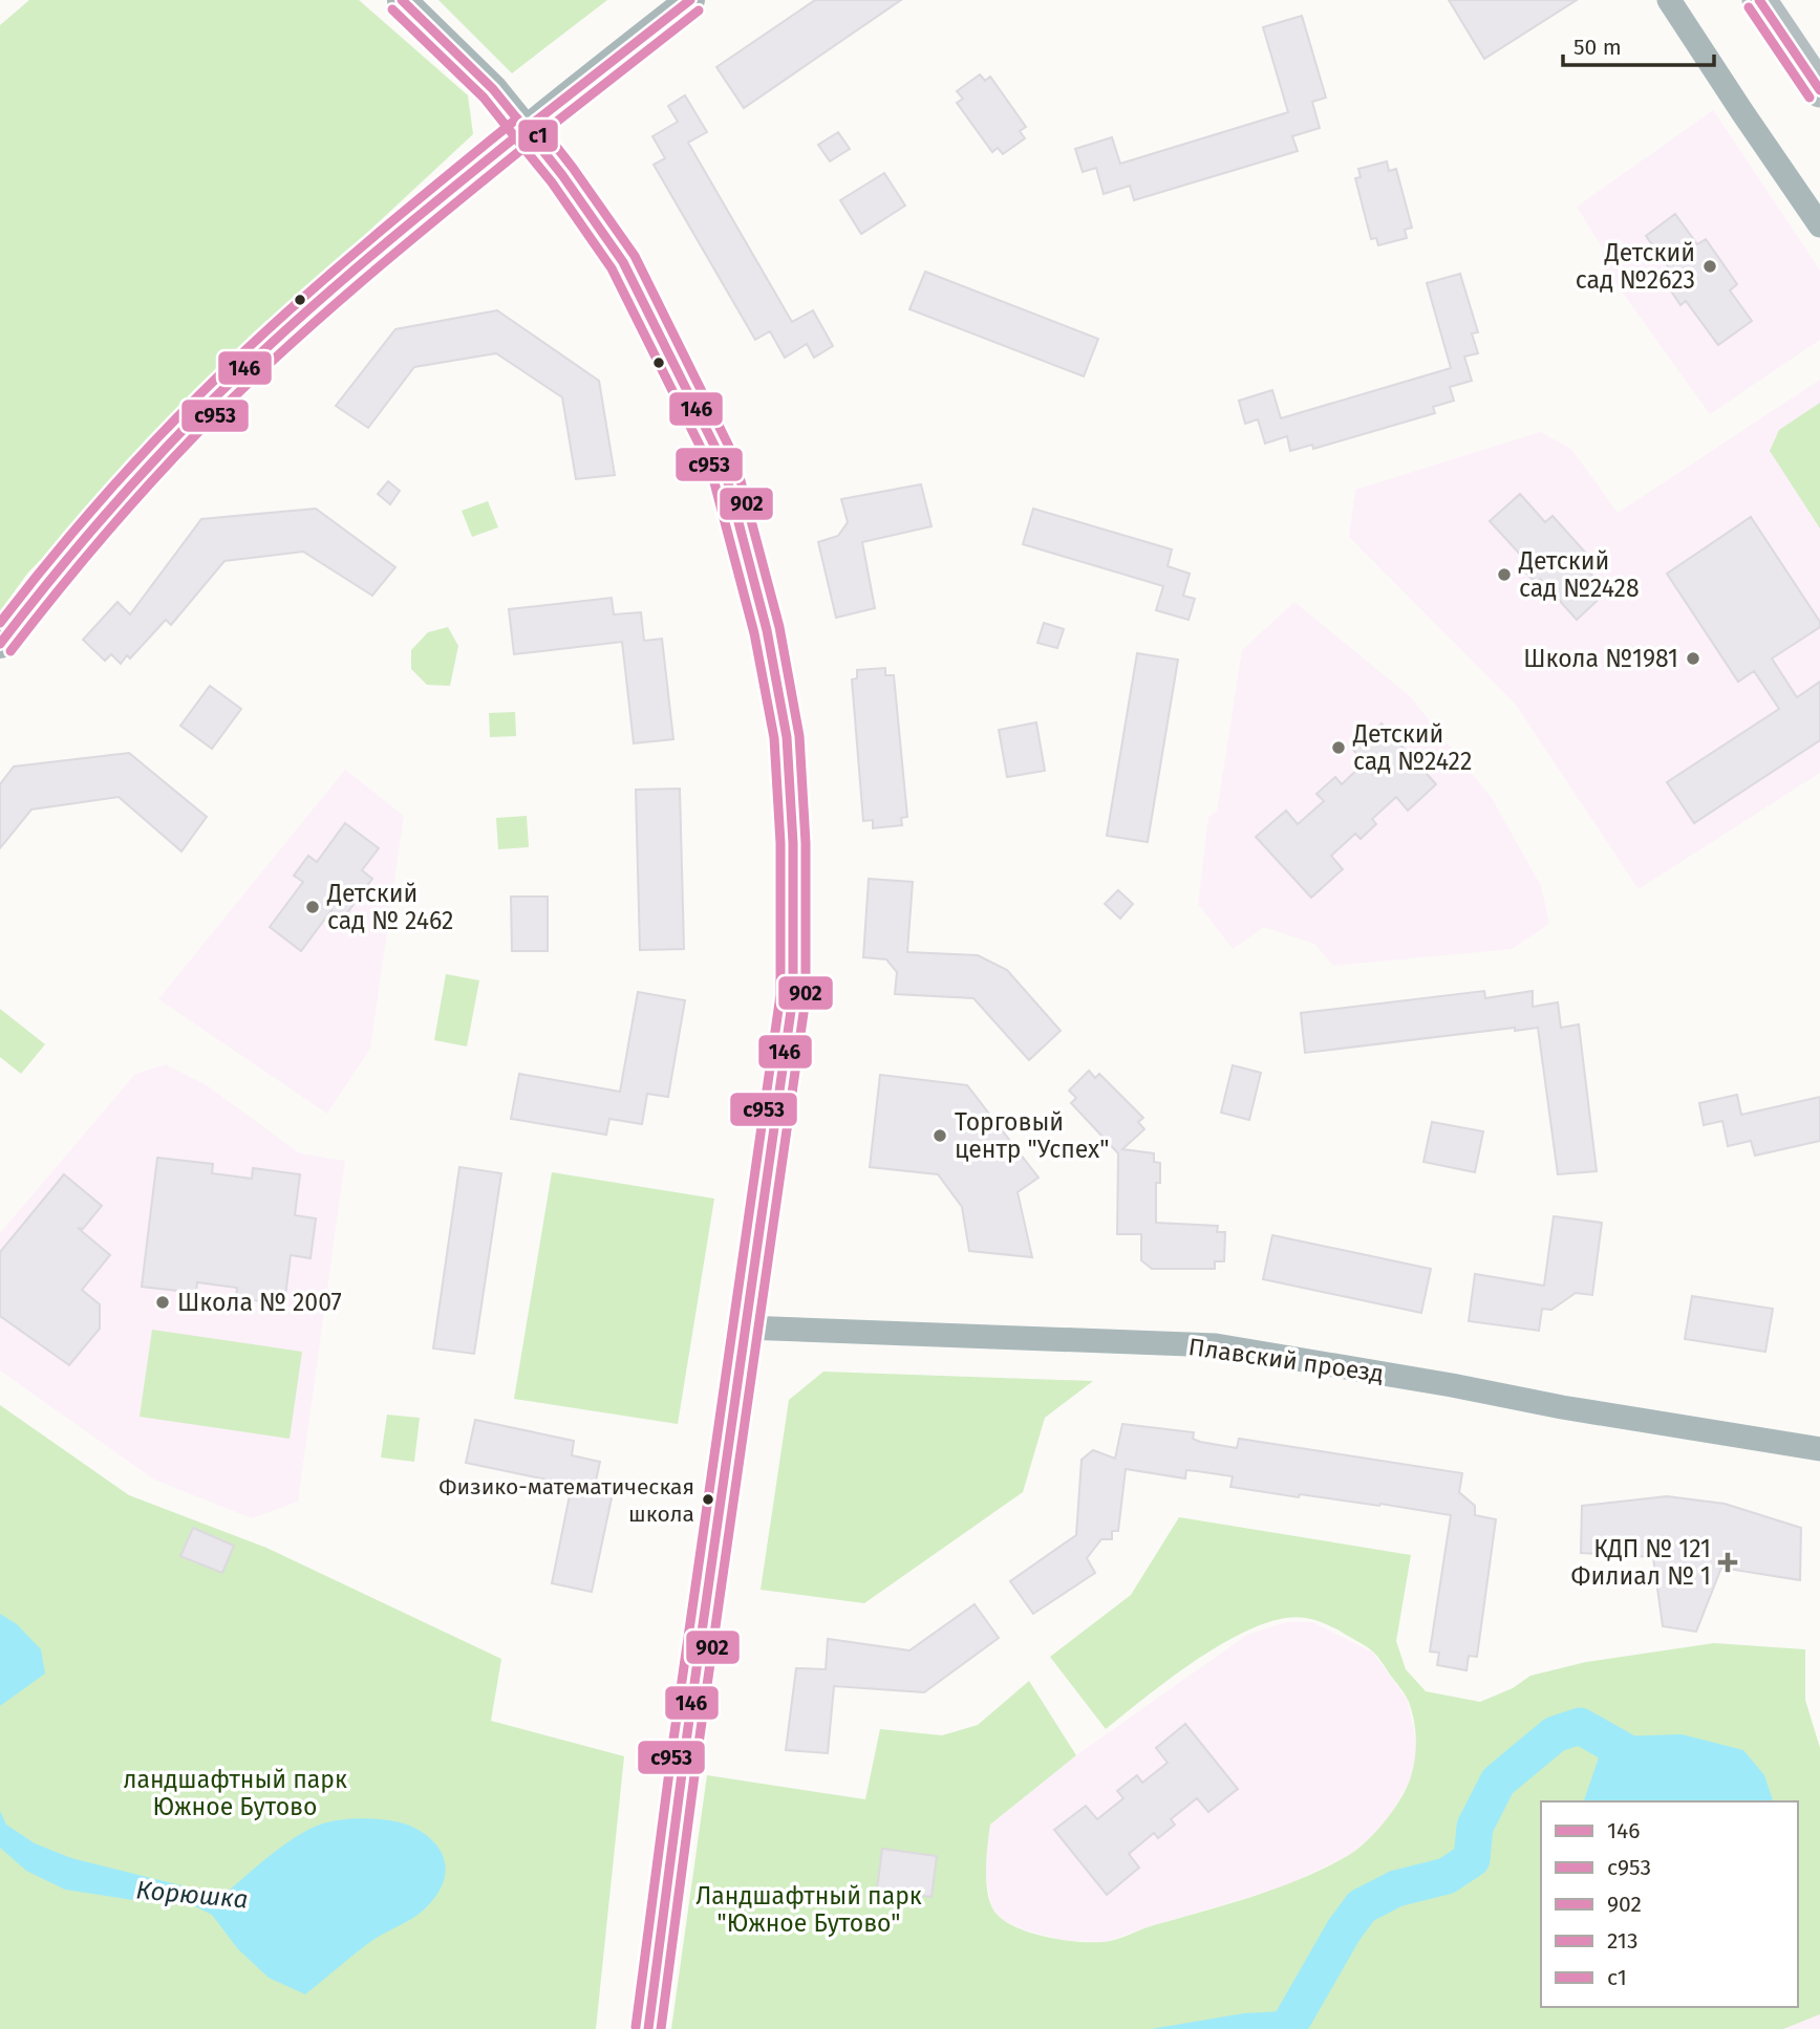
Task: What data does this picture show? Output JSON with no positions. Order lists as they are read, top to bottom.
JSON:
{
  "streets": {
    "street": ["Плавский проезд"]
  },
  "water": ["Корюшка"],
  "parks": ["ландшафтный парк Южное Бутово", "Ландшафтный парк \"Южное Бутово\""],
  "places": {
    "other": [
      "Детский сад №2623",
      "Детский сад №2428",
      "Школа №1981",
      "Детский сад №2422",
      "Детский сад № 2462",
      "Торговый центр \"Успех\"",
      "Школа № 2007",
      "Физико-математическая школа"
    ],
    "health": ["КДП № 121 Филиал № 1"]
  },
  "lines": [
    "transit line 213",
    "transit line с1",
    "transit line 902",
    "transit line 146",
    "transit line с953"
  ],
  "legend": [
    "146",
    "с953",
    "902",
    "213",
    "с1"
  ],
  "scale_bar": "50 m"
}
